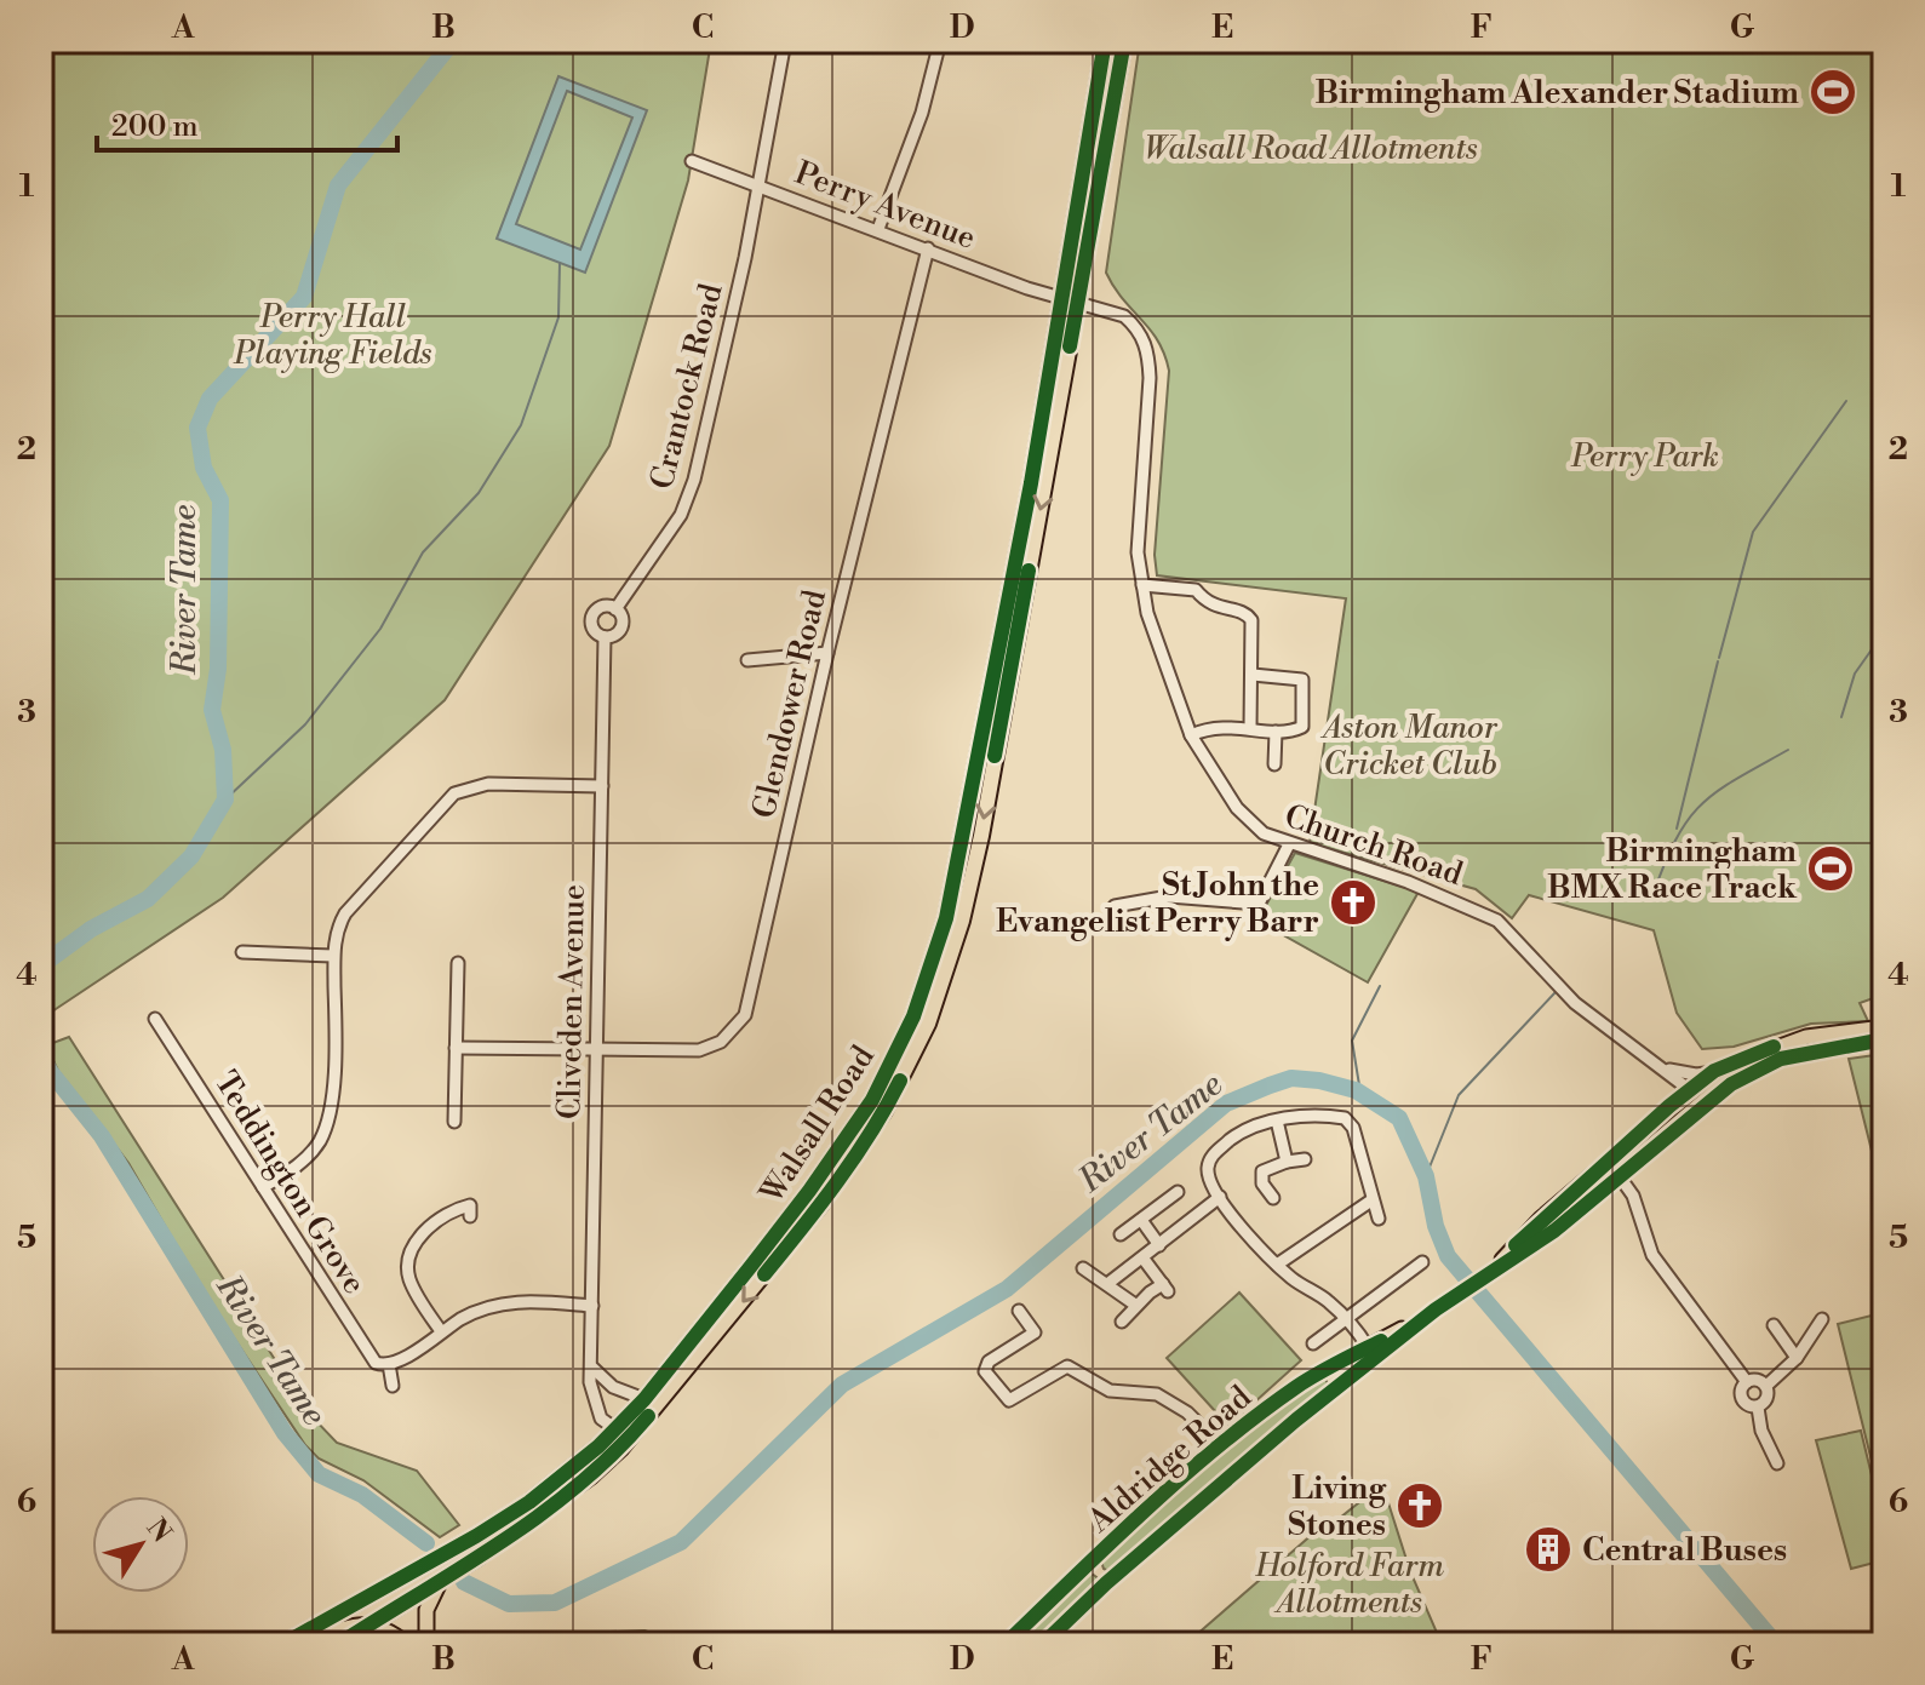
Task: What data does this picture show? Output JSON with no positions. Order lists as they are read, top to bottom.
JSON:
{
  "streets": {
    "highway": ["Walsall Road"],
    "main road": ["Aldridge Road"],
    "street": [
      "Perry Avenue",
      "Crantock Road",
      "Glendower Road",
      "Church Road",
      "Cliveden Avenue",
      "Teddington Grove"
    ]
  },
  "crossings": [
    ["Perry Avenue", "Crantock Road"],
    ["Perry Avenue", "Glendower Road"],
    ["Perry Avenue", "Walsall Road"],
    ["Crantock Road", "Cliveden Avenue"],
    ["Glendower Road", "Cliveden Avenue"],
    ["Church Road", "Walsall Road"],
    ["Church Road", "Aldridge Road"]
  ],
  "water": ["River Tame"],
  "parks": [
    "Walsall Road Allotments",
    "Perry Hall Playing Fields",
    "Perry Park",
    "Aston Manor Cricket Club",
    "Holford Farm Allotments"
  ],
  "places": {
    "sports": ["Birmingham Alexander Stadium", "Birmingham BMX Race Track"],
    "church": ["St John the Evangelist Perry Barr", "Living Stones"],
    "building": ["Central Buses"]
  },
  "scale_bar": "200 m",
  "north": "top right",
  "grid": {
    "columns": [
      "A",
      "B",
      "C",
      "D",
      "E",
      "F",
      "G"
    ],
    "rows": [
      "1",
      "2",
      "3",
      "4",
      "5",
      "6"
    ]
  }
}
